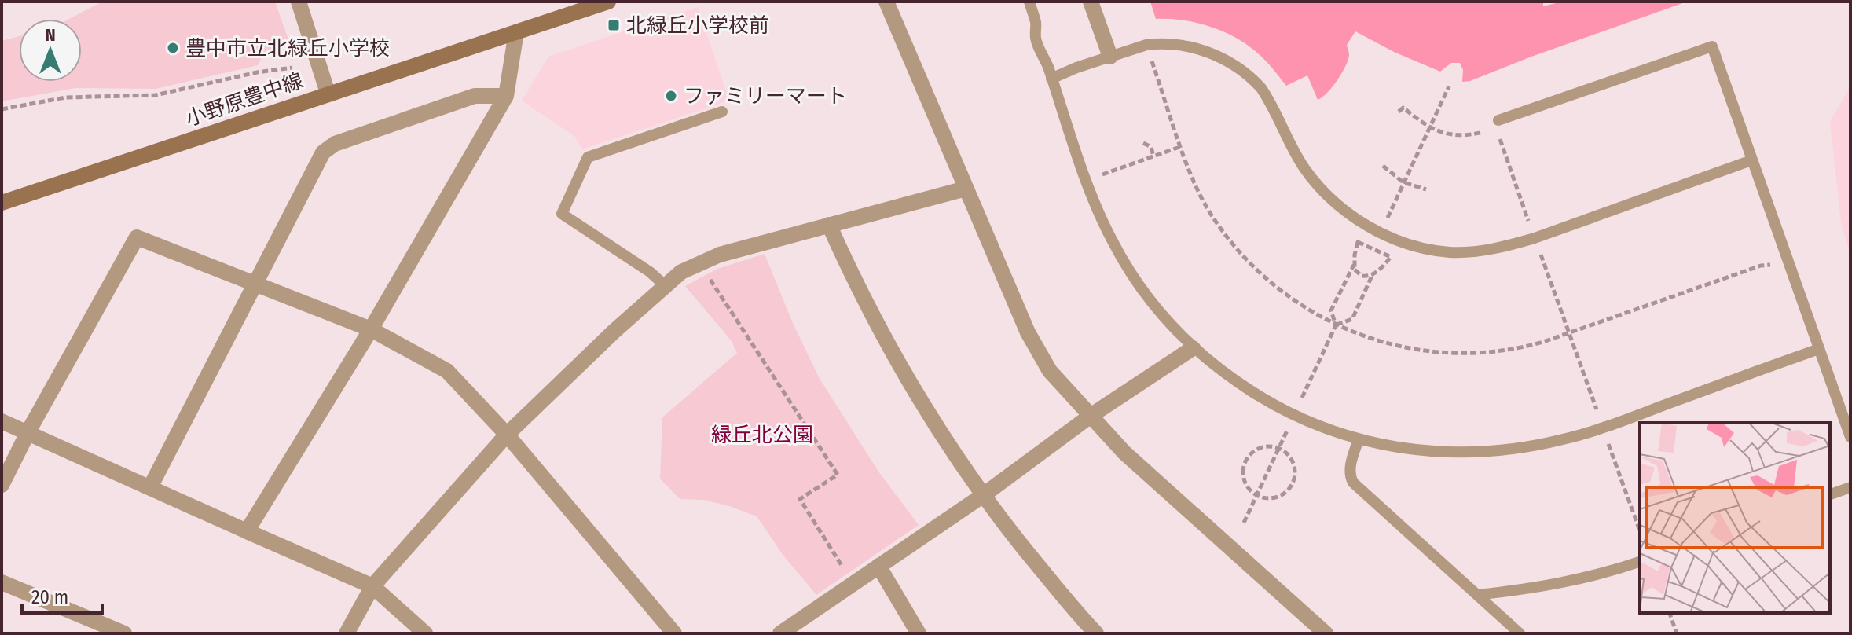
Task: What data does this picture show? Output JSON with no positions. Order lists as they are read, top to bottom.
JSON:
{
  "streets": {
    "street": ["小野原豊中線"]
  },
  "parks": ["緑丘北公園"],
  "places": {
    "transit": ["北緑丘小学校前"],
    "other": ["豊中市立北緑丘小学校", "ファミリーマート"]
  },
  "scale_bar": "20 m",
  "north": "top"
}
